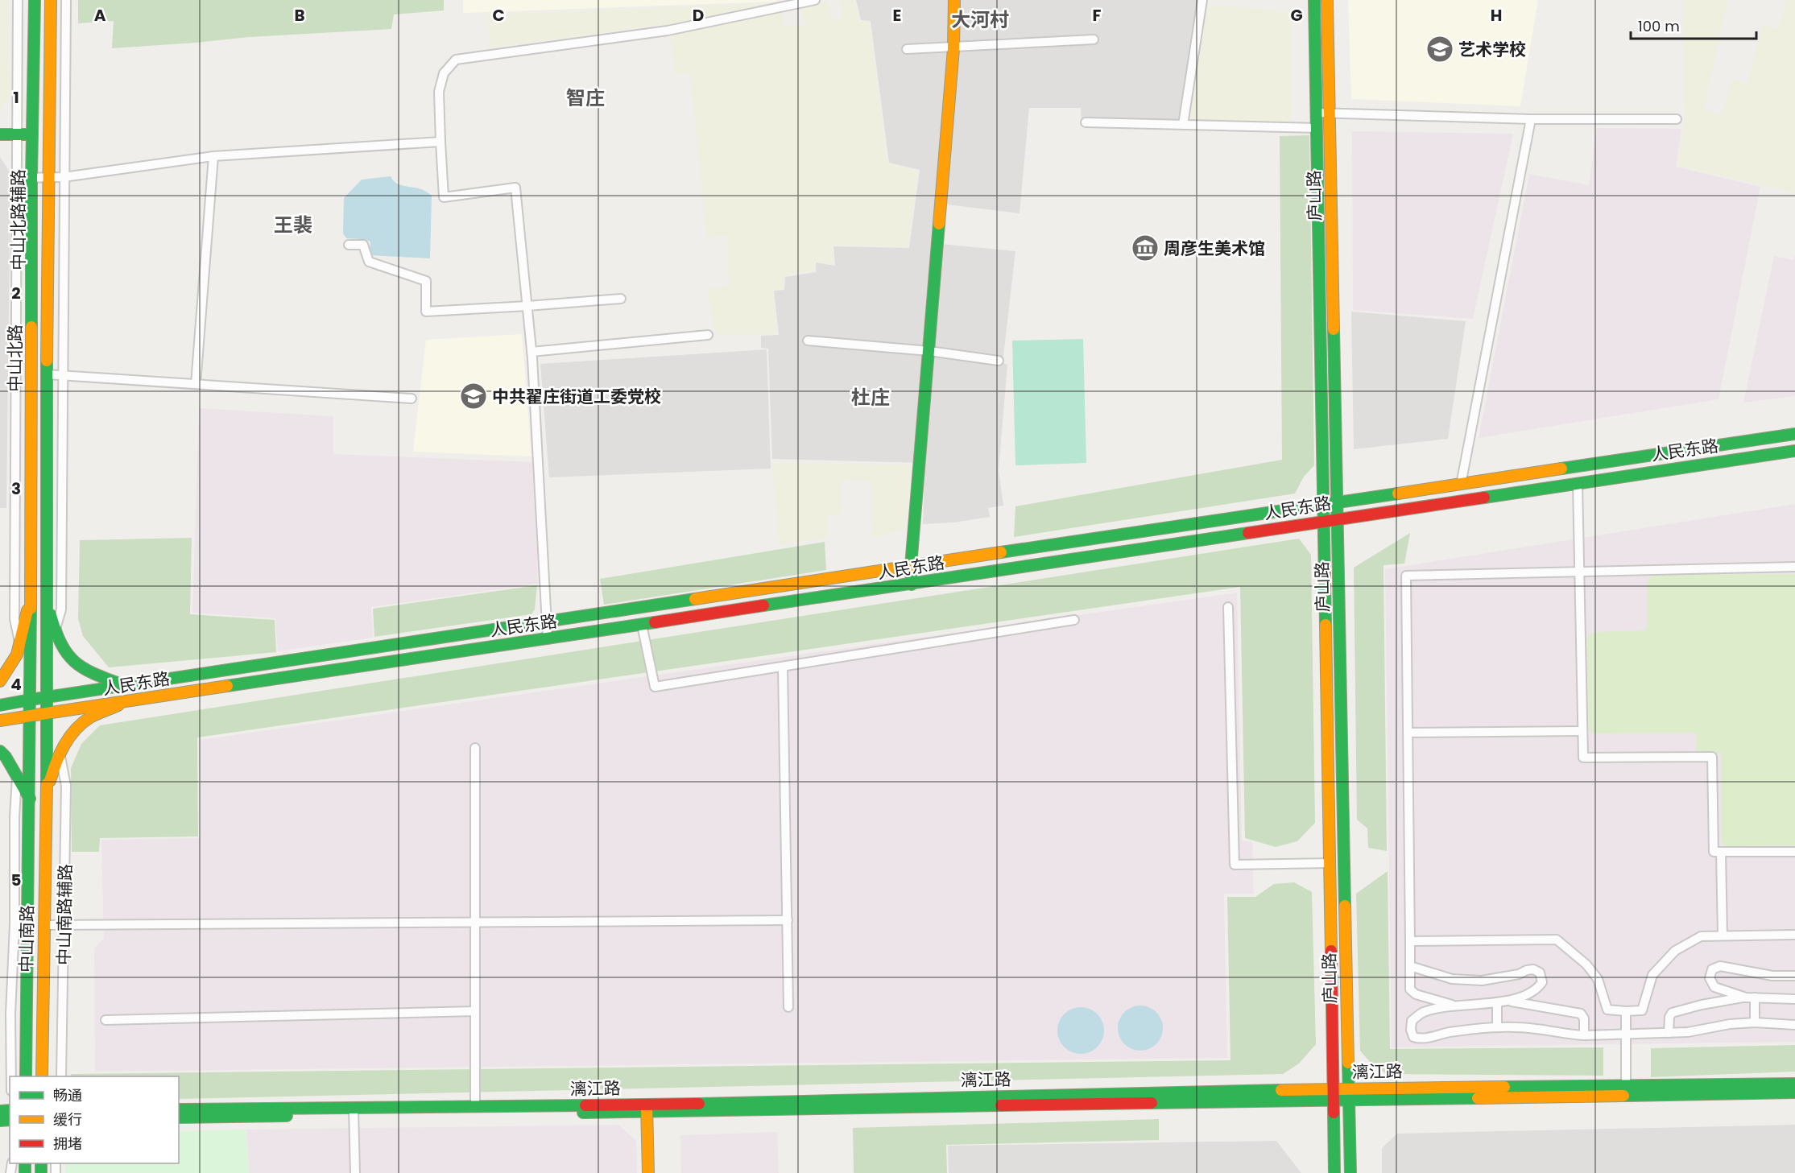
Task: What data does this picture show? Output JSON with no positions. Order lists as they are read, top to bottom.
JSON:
{
  "streets": {
    "main road": [
      "庐山路",
      "中山北路",
      "人民东路",
      "中山南路",
      "漓江路"
    ],
    "street": ["中山北路辅路", "中山南路辅路"]
  },
  "crossings": [
    ["庐山路", "人民东路"],
    ["庐山路", "漓江路"],
    ["中山北路", "人民东路"],
    ["中山北路", "中山南路"],
    ["人民东路", "中山南路"]
  ],
  "districts": [
    "大河村",
    "智庄",
    "王裴",
    "杜庄"
  ],
  "places": {
    "school or university": ["艺术学校", "中共翟庄街道工委党校"],
    "museum": ["周彦生美术馆"]
  },
  "legend": ["畅通", "缓行", "拥堵"],
  "scale_bar": "100 m",
  "grid": {
    "columns": [
      "A",
      "B",
      "C",
      "D",
      "E",
      "F",
      "G",
      "H"
    ],
    "rows": [
      "1",
      "2",
      "3",
      "4",
      "5"
    ]
  }
}
